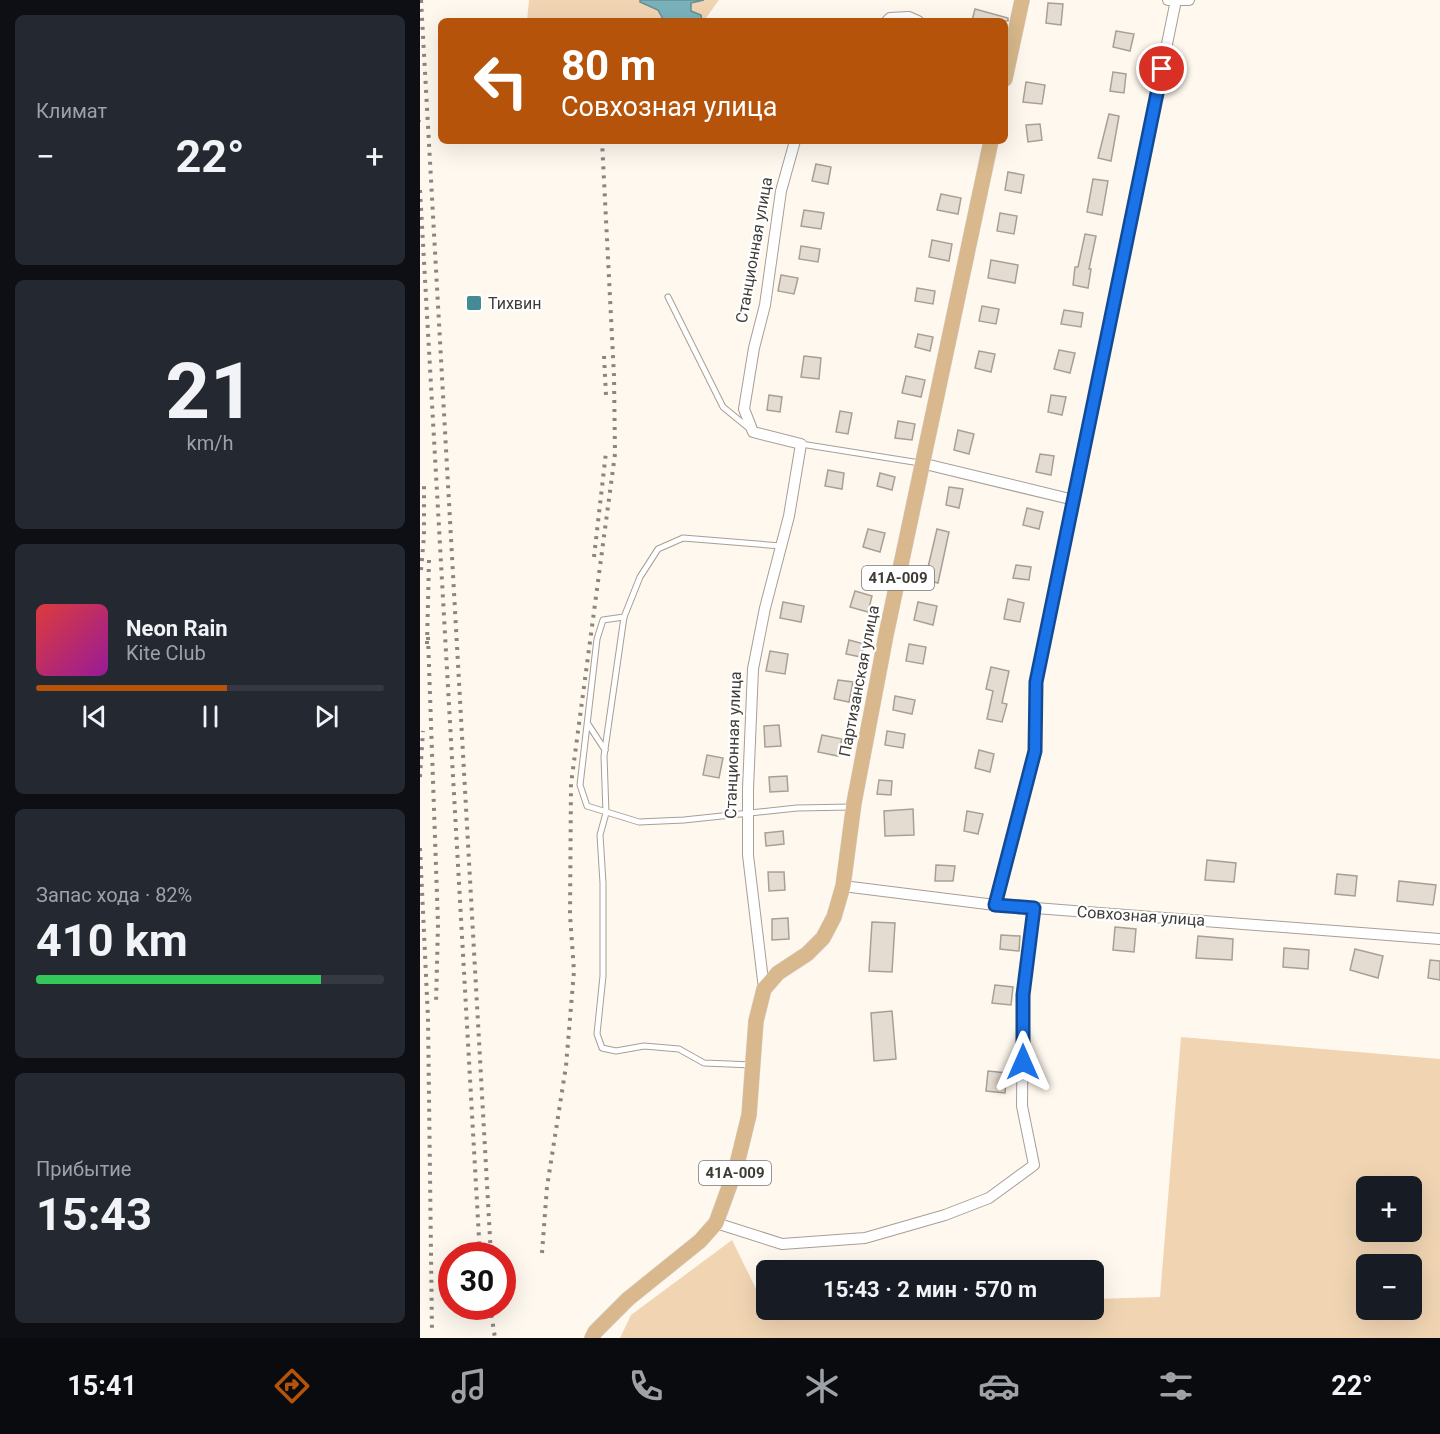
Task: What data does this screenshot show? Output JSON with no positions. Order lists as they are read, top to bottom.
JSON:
{
  "streets": {
    "main road": ["Станционная улица", "41А-009", "Партизанская улица"],
    "street": ["Совхозная улица"]
  },
  "crossings": [
    ["Станционная улица", "Партизанская улица"],
    ["Партизанская улица", "Совхозная улица"]
  ],
  "places": {
    "transit": ["Тихвин"]
  },
  "page": {
    "tile": [
      "Климат",
      ["21", "km/h"],
      ["Запас хода · 82%", "410 km"],
      ["Прибытие", "15:43"]
    ],
    "turn": ["80 m", "Совхозная улица"],
    "heat": ["−", "22°", "+"],
    "song": ["Neon Rain", "Kite Club"],
    "map_buttons": ["+", "−"],
    "limit": "30",
    "trip": "15:43 · 2 мин · 570 m",
    "tabs": ["15:41", "22°"]
  }
}
